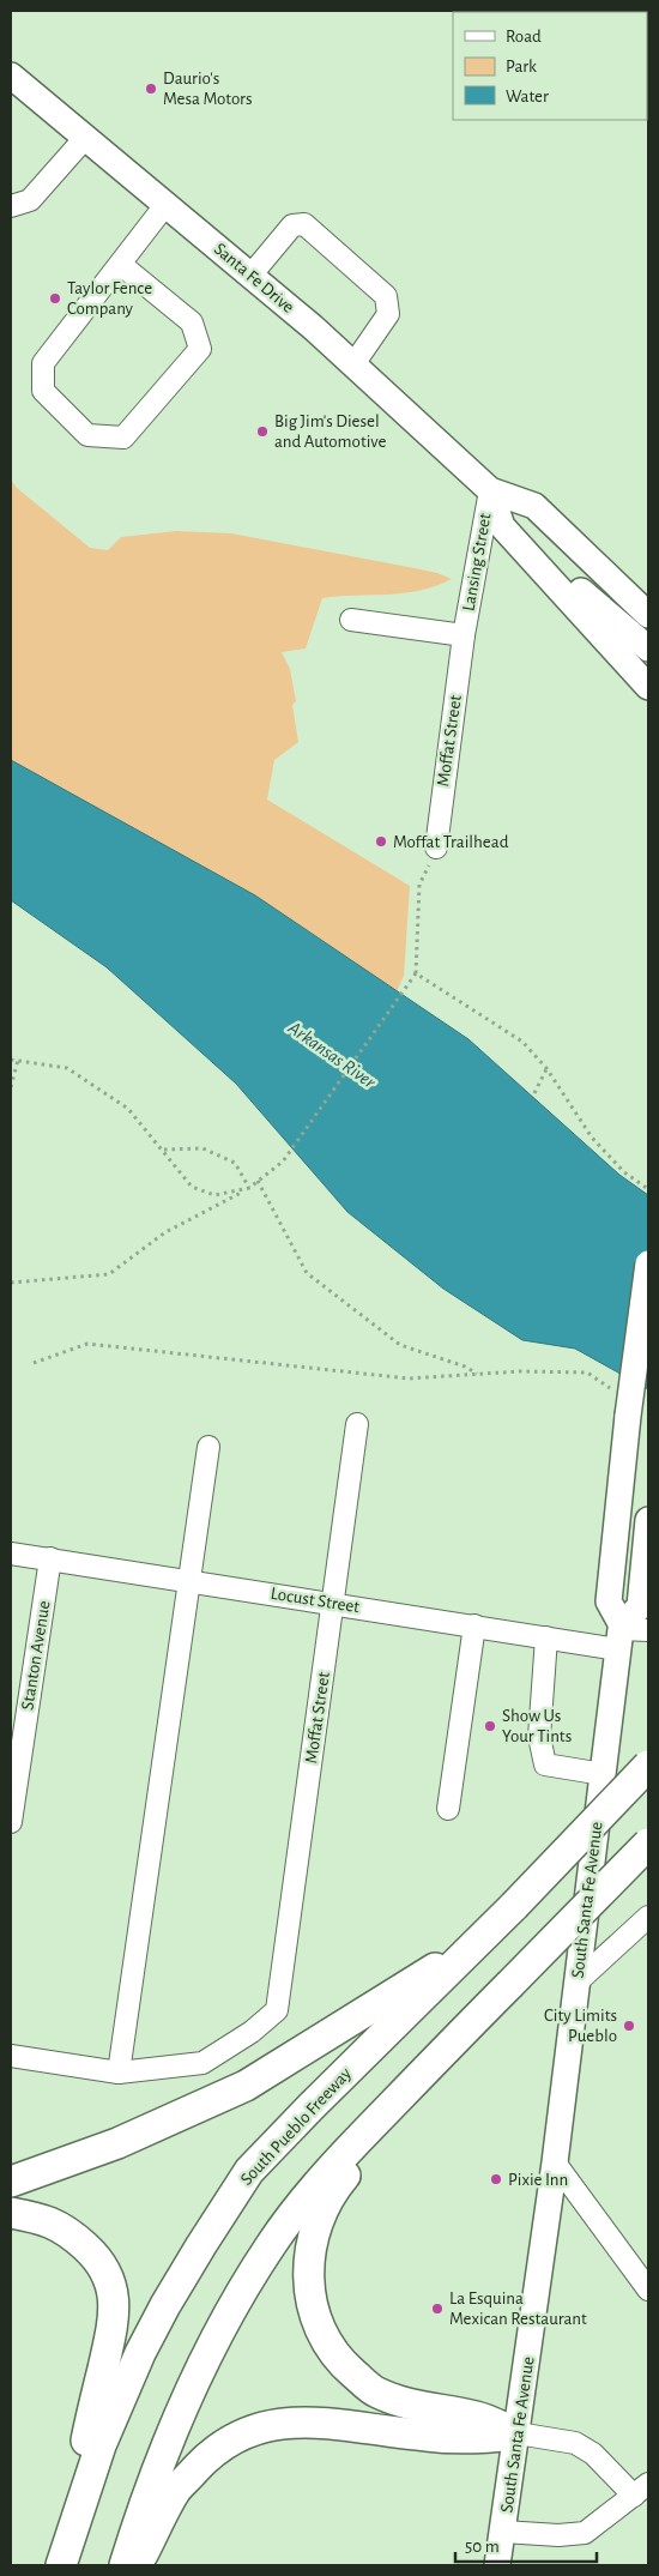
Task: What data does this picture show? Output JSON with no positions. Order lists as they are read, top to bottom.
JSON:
{
  "streets": {
    "highway": ["South Pueblo Freeway"],
    "main road": ["Santa Fe Drive", "South Santa Fe Avenue"],
    "street": [
      "Lansing Street",
      "Moffat Street",
      "Locust Street",
      "Stanton Avenue"
    ]
  },
  "crossings": [
    ["Santa Fe Drive", "Lansing Street"],
    ["Lansing Street", "Moffat Street"],
    ["Moffat Street", "Locust Street"],
    ["Locust Street", "Stanton Avenue"],
    ["Locust Street", "South Santa Fe Avenue"]
  ],
  "water": ["Arkansas River"],
  "places": [
    "Daurio's Mesa Motors",
    "Taylor Fence Company",
    "Big Jim's Diesel and Automotive",
    "Moffat Trailhead",
    "Show Us Your Tints",
    "City Limits Pueblo",
    "Pixie Inn",
    "La Esquina Mexican Restaurant"
  ],
  "legend": ["Road", "Park", "Water"],
  "scale_bar": "50 m"
}
